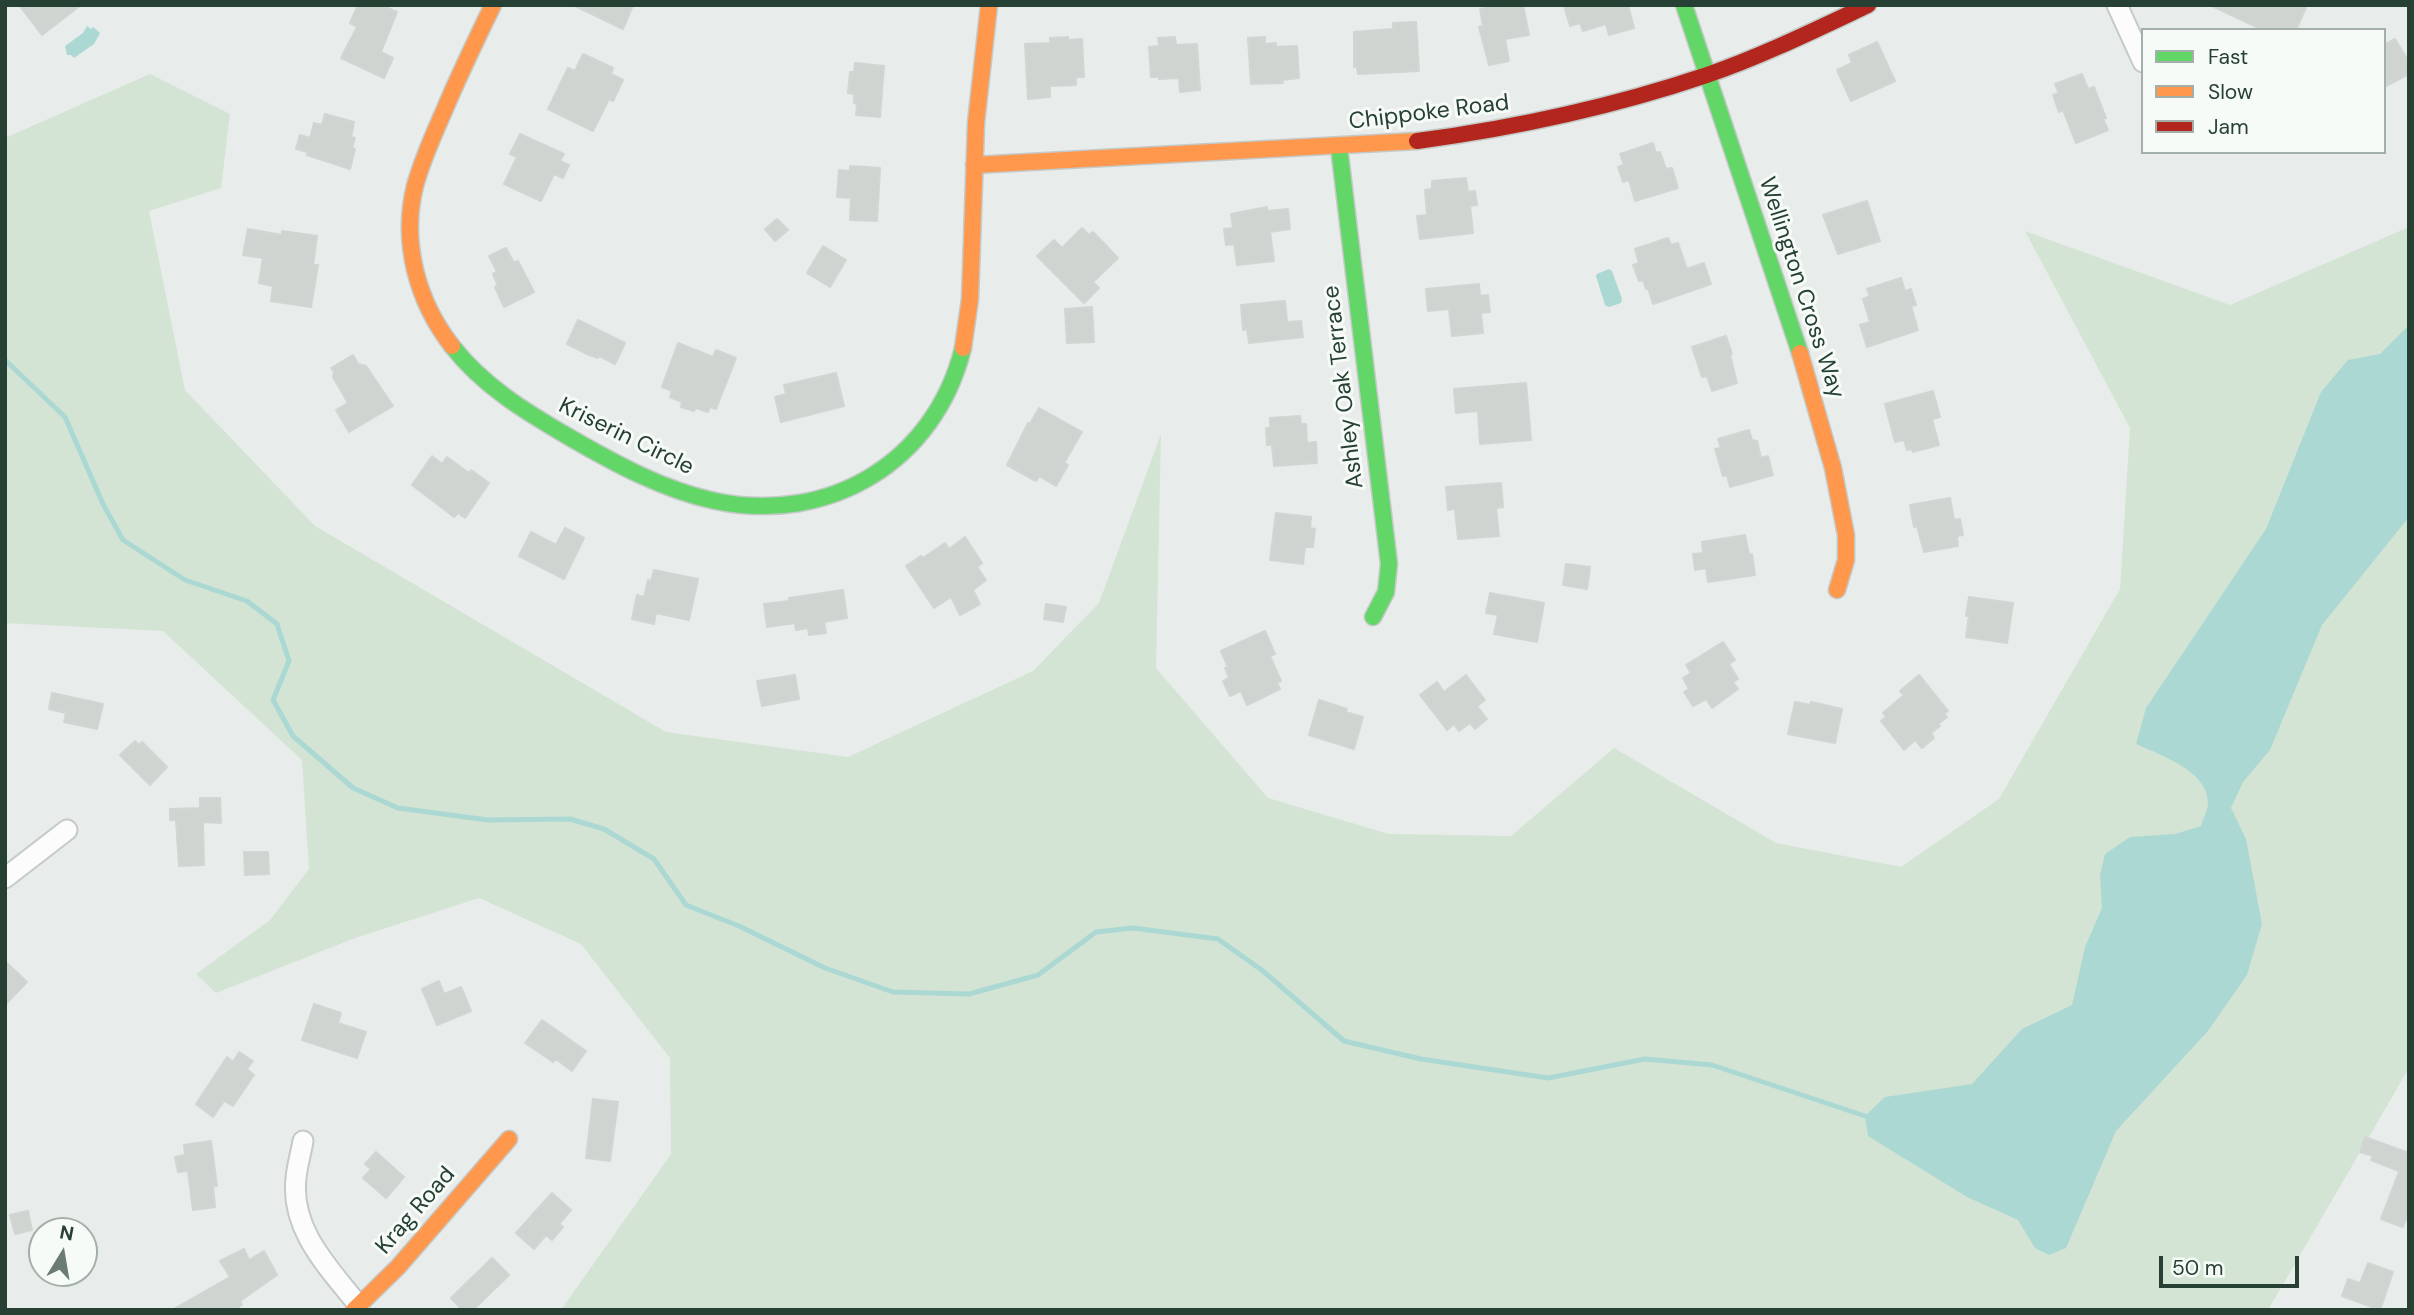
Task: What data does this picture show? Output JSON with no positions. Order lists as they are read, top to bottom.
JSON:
{
  "streets": {
    "street": [
      "Chippoke Road",
      "Wellington Cross Way",
      "Ashley Oak Terrace",
      "Kriserin Circle",
      "Krag Road"
    ]
  },
  "crossings": [
    ["Chippoke Road", "Wellington Cross Way"],
    ["Chippoke Road", "Ashley Oak Terrace"],
    ["Chippoke Road", "Kriserin Circle"]
  ],
  "legend": ["Fast", "Slow", "Jam"],
  "scale_bar": "50 m",
  "north": "top"
}
